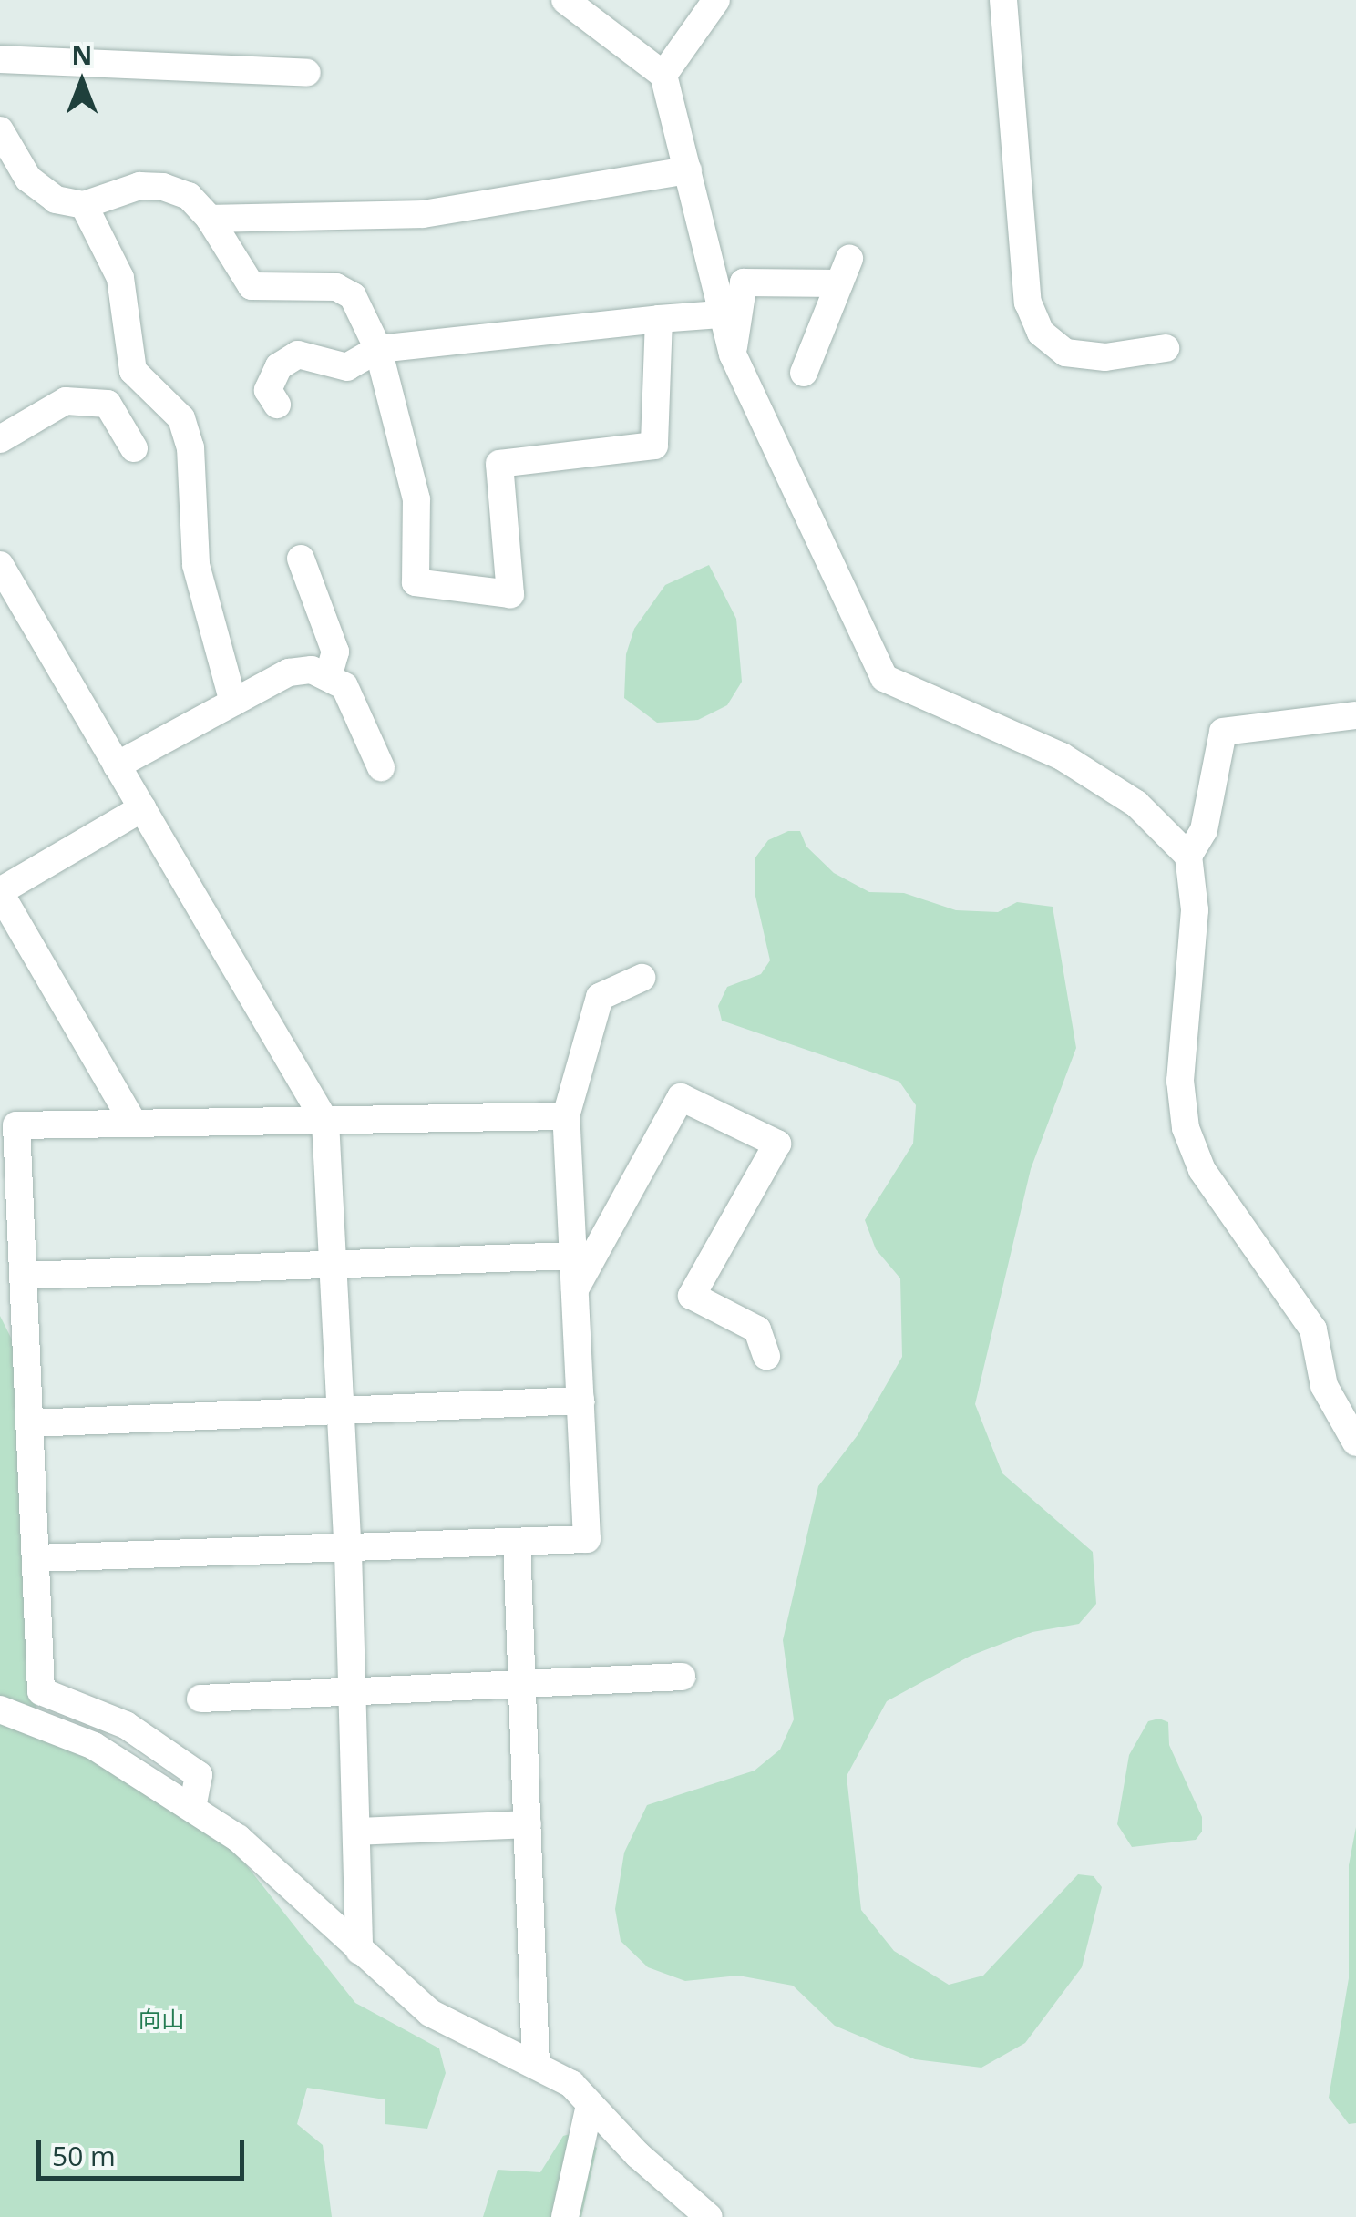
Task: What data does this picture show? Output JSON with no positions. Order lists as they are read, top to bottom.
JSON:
{
  "parks": ["向山"],
  "scale_bar": "50 m",
  "north": "top"
}
